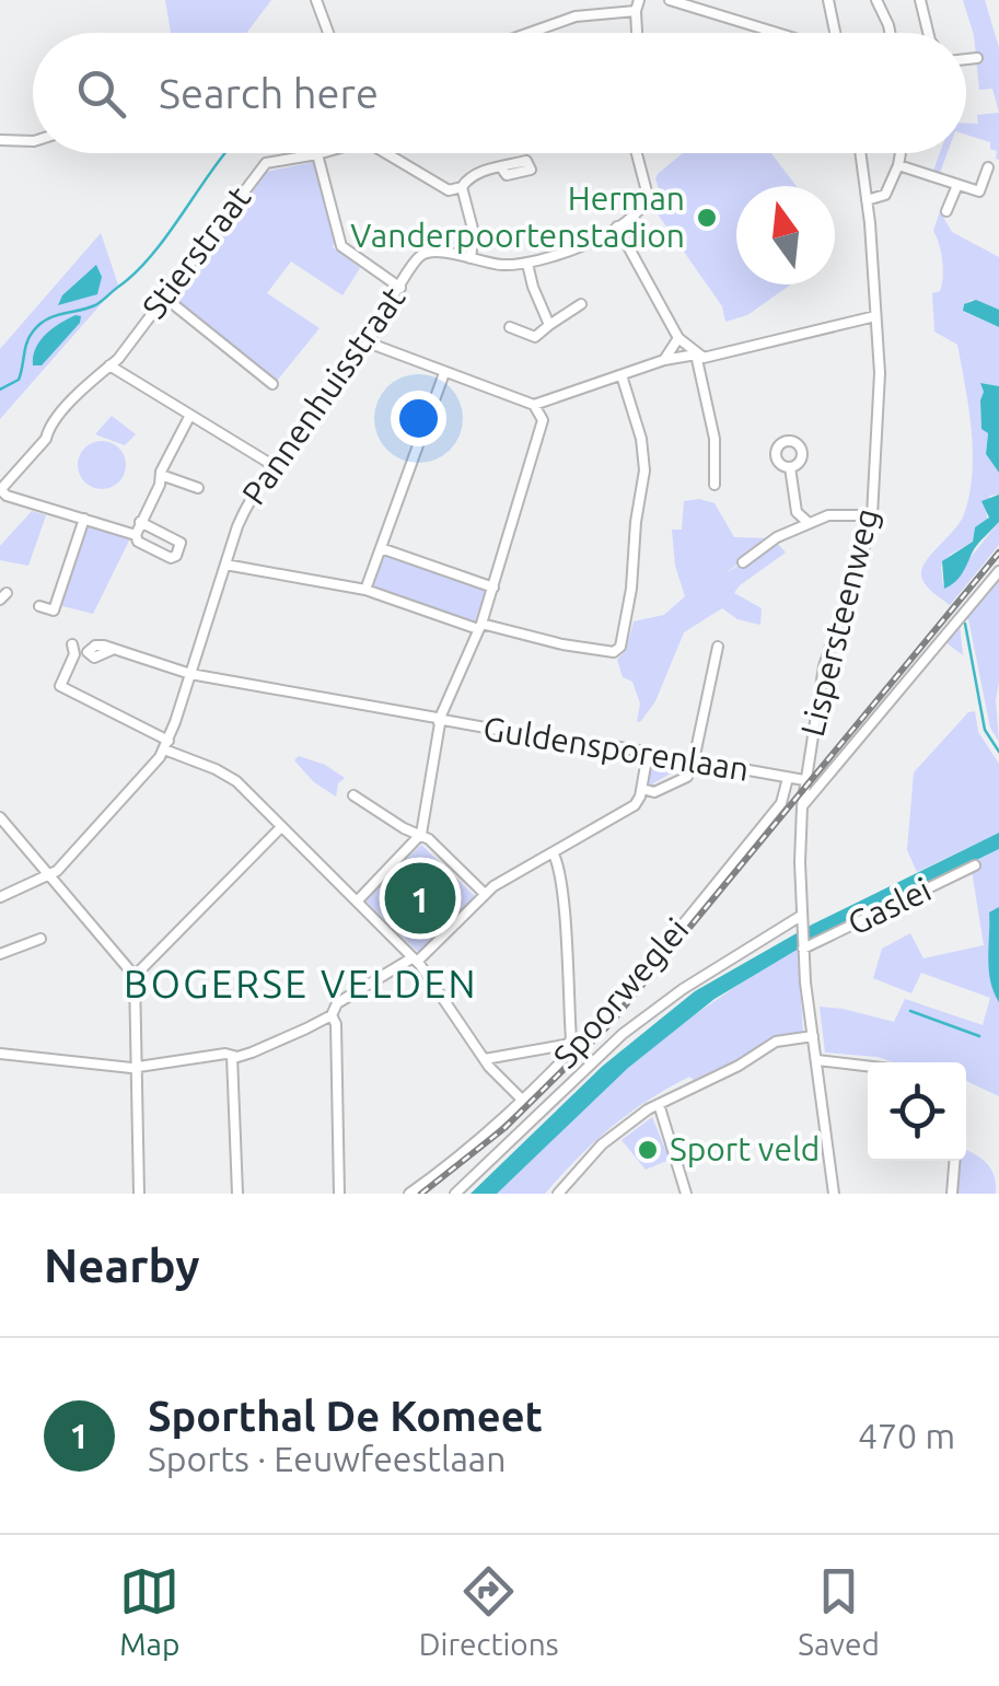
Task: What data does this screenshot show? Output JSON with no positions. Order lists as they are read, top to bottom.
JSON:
{
  "streets": {
    "street": [
      "Stierstraat",
      "Pannenhuisstraat",
      "Lispersteenweg",
      "Guldensporenlaan",
      "Gaslei",
      "Spoorweglei"
    ]
  },
  "crossings": [
    ["Pannenhuisstraat", "Guldensporenlaan"],
    ["Lispersteenweg", "Gaslei"],
    ["Guldensporenlaan", "Spoorweglei"]
  ],
  "districts": ["BOGERSE VELDEN"],
  "places": ["Herman Vanderpoortenstadion", "Sport veld"],
  "north": "top",
  "page": {
    "search": "Search here",
    "pins": "1",
    "heading": "Nearby",
    "list": [
      {
        "mark": "1",
        "name": "Sporthal De Komeet",
        "note": "Sports · Eeuwfeestlaan",
        "value": "470 m"
      }
    ],
    "nav": ["Map", "Directions", "Saved"]
  }
}
